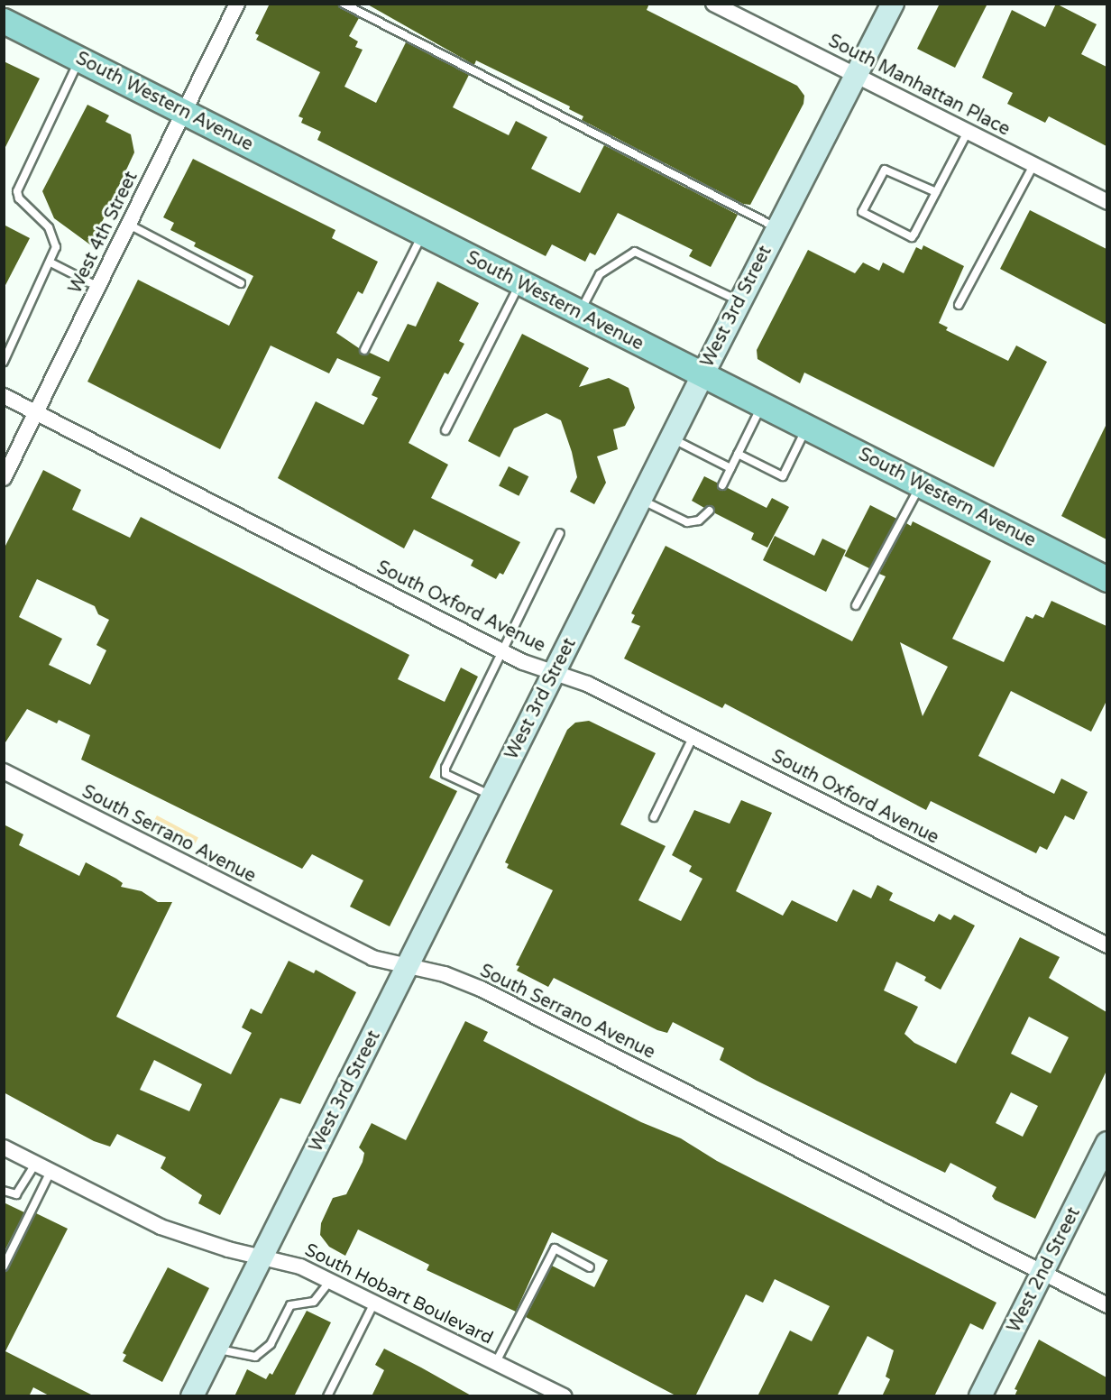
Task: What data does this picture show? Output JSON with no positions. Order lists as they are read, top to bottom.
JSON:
{
  "streets": {
    "main road": ["South Western Avenue", "West 3rd Street", "West 2nd Street"],
    "street": [
      "South Manhattan Place",
      "West 4th Street",
      "South Oxford Avenue",
      "South Serrano Avenue",
      "South Hobart Boulevard"
    ]
  },
  "crossings": [
    ["South Manhattan Place", "West 3rd Street"],
    ["South Western Avenue", "West 4th Street"],
    ["South Western Avenue", "West 3rd Street"],
    ["West 4th Street", "South Oxford Avenue"],
    ["West 3rd Street", "South Oxford Avenue"],
    ["West 3rd Street", "South Serrano Avenue"],
    ["West 3rd Street", "South Hobart Boulevard"],
    ["South Serrano Avenue", "West 2nd Street"]
  ]
}
